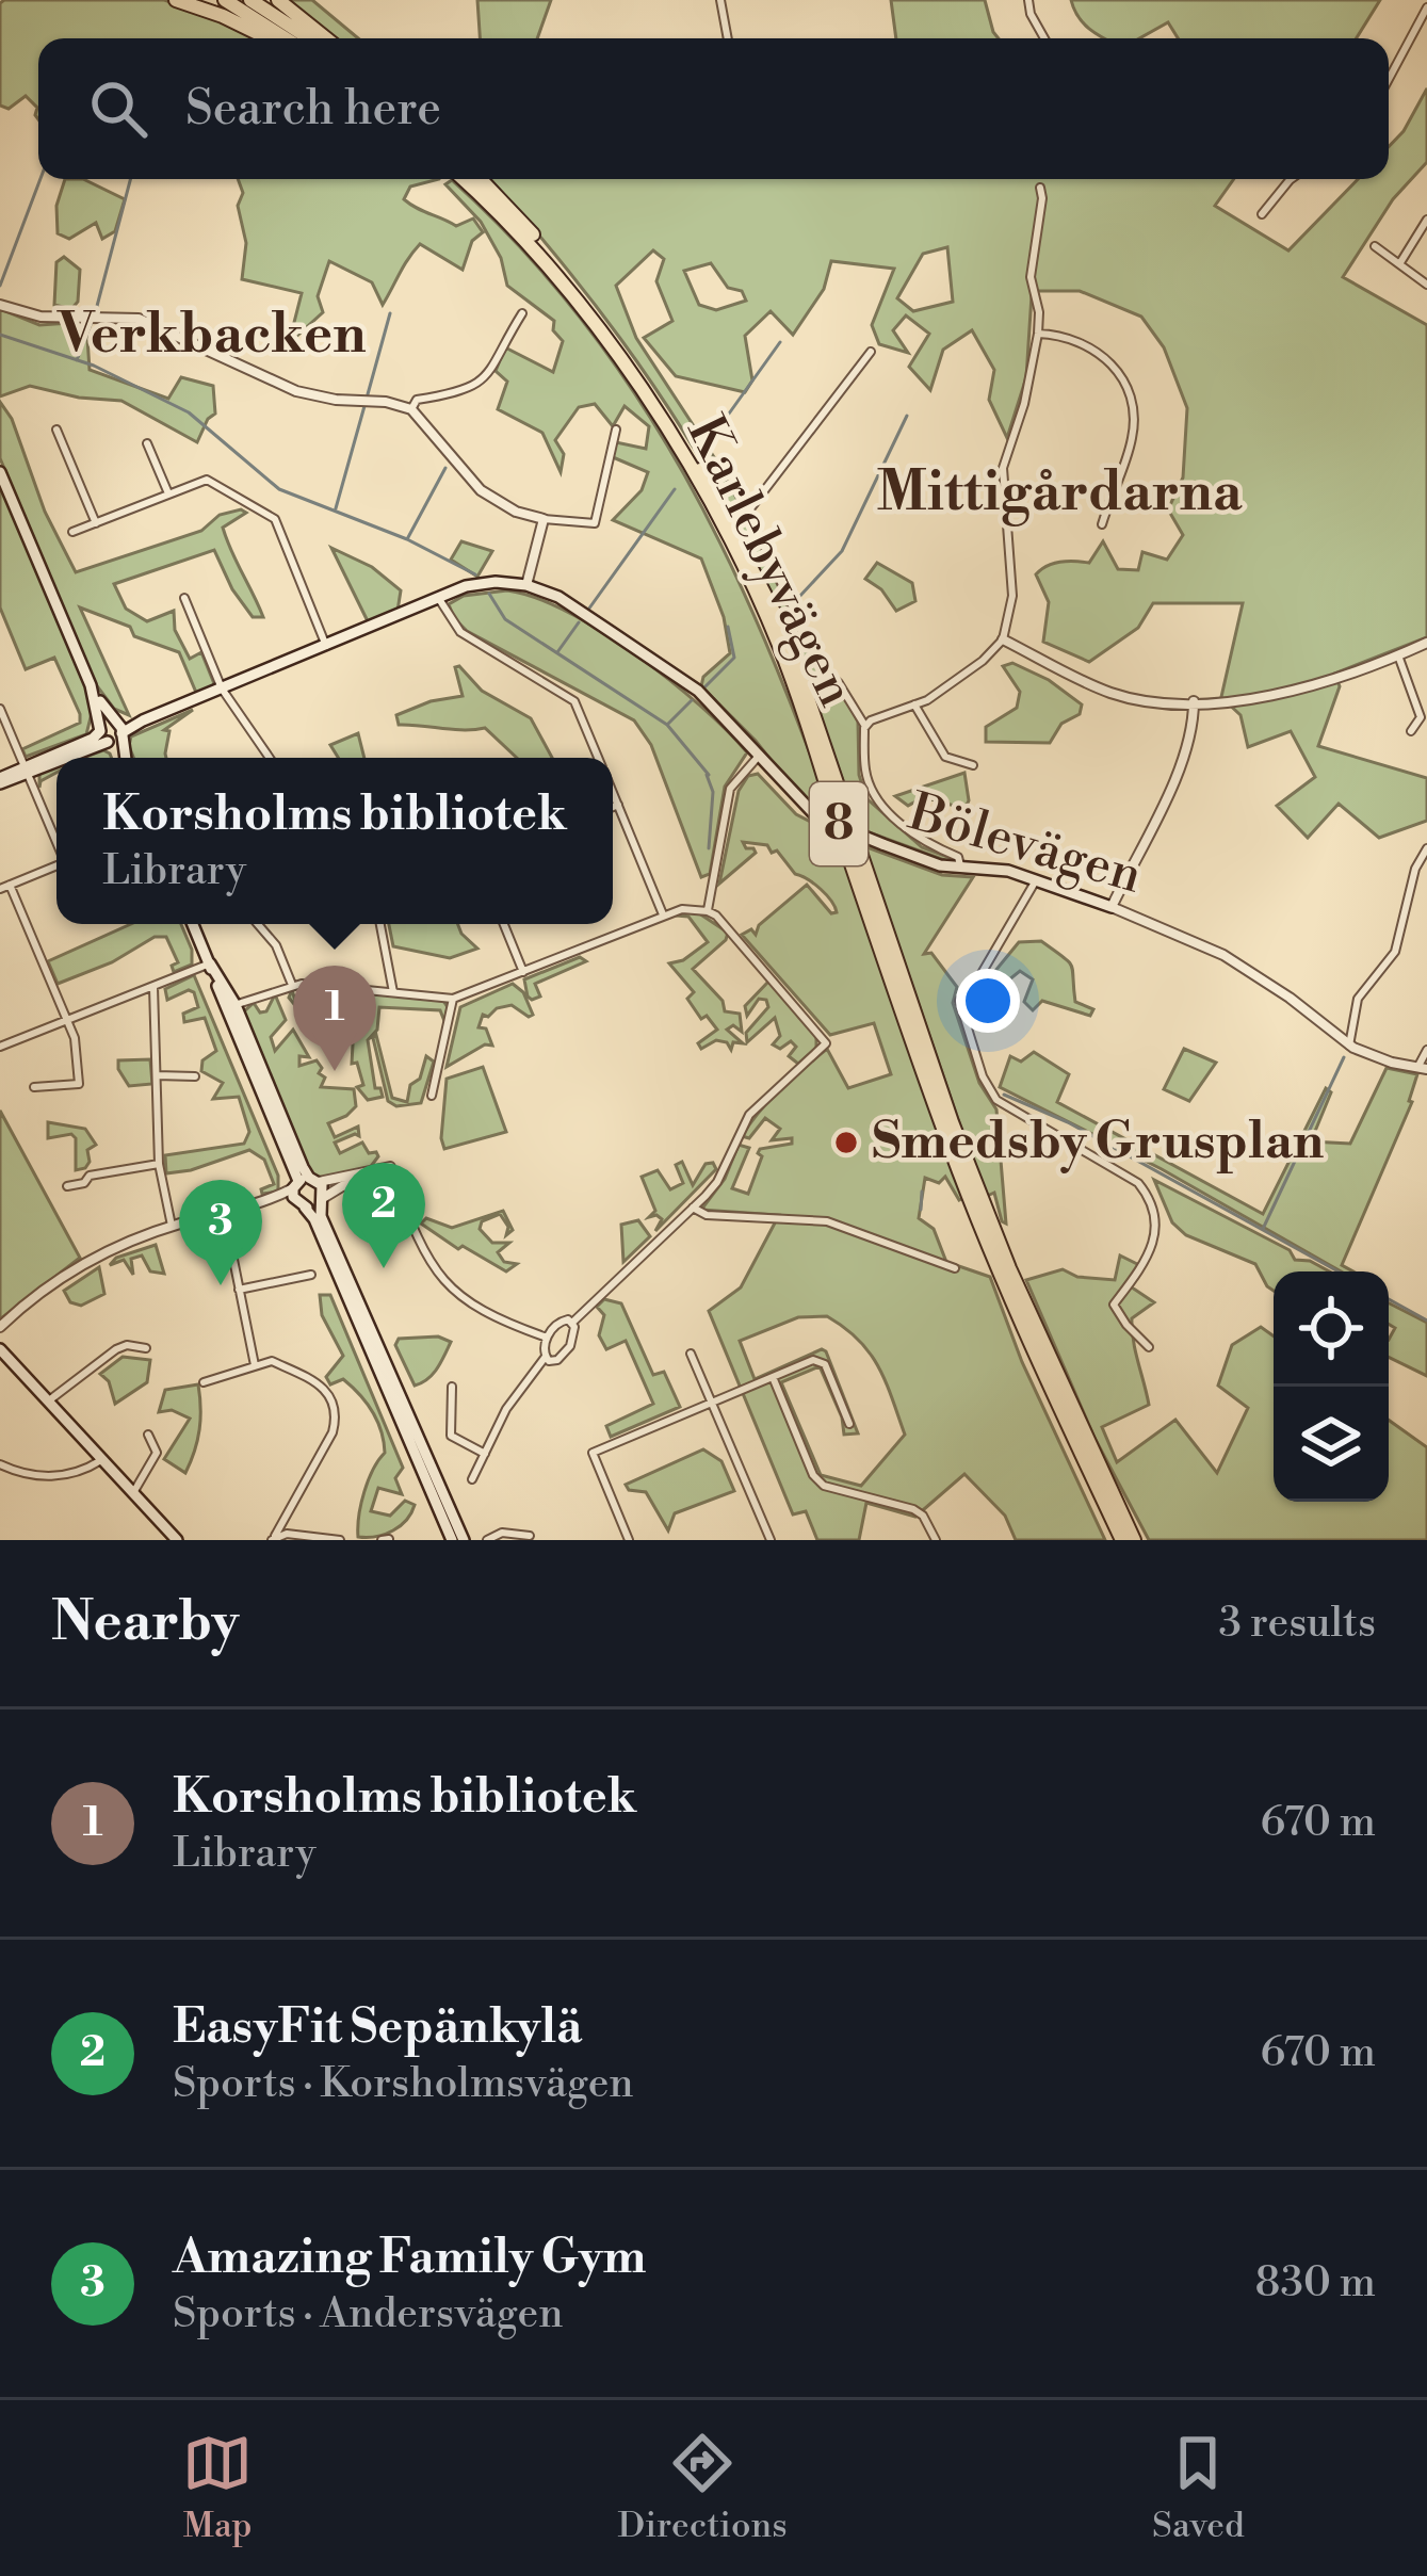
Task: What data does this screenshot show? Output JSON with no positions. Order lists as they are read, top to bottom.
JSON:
{
  "streets": {
    "highway": ["Karlebyvägen", "8"],
    "main road": ["Bölevägen"]
  },
  "districts": ["Verkbacken", "Mittigårdarna"],
  "places": ["Smedsby Grusplan"],
  "page": {
    "search": "Search here",
    "popup": ["Korsholms bibliotek", "Library"],
    "pins": ["1", "2", "3"],
    "heading": ["Nearby", "3 results"],
    "list": [
      {
        "mark": "1",
        "name": "Korsholms bibliotek",
        "note": "Library",
        "value": "670 m"
      },
      {
        "mark": "2",
        "name": "EasyFit Sepänkylä",
        "note": "Sports · Korsholmsvägen",
        "value": "670 m"
      },
      {
        "mark": "3",
        "name": "Amazing Family Gym",
        "note": "Sports · Andersvägen",
        "value": "830 m"
      }
    ],
    "nav": ["Map", "Directions", "Saved"]
  }
}
